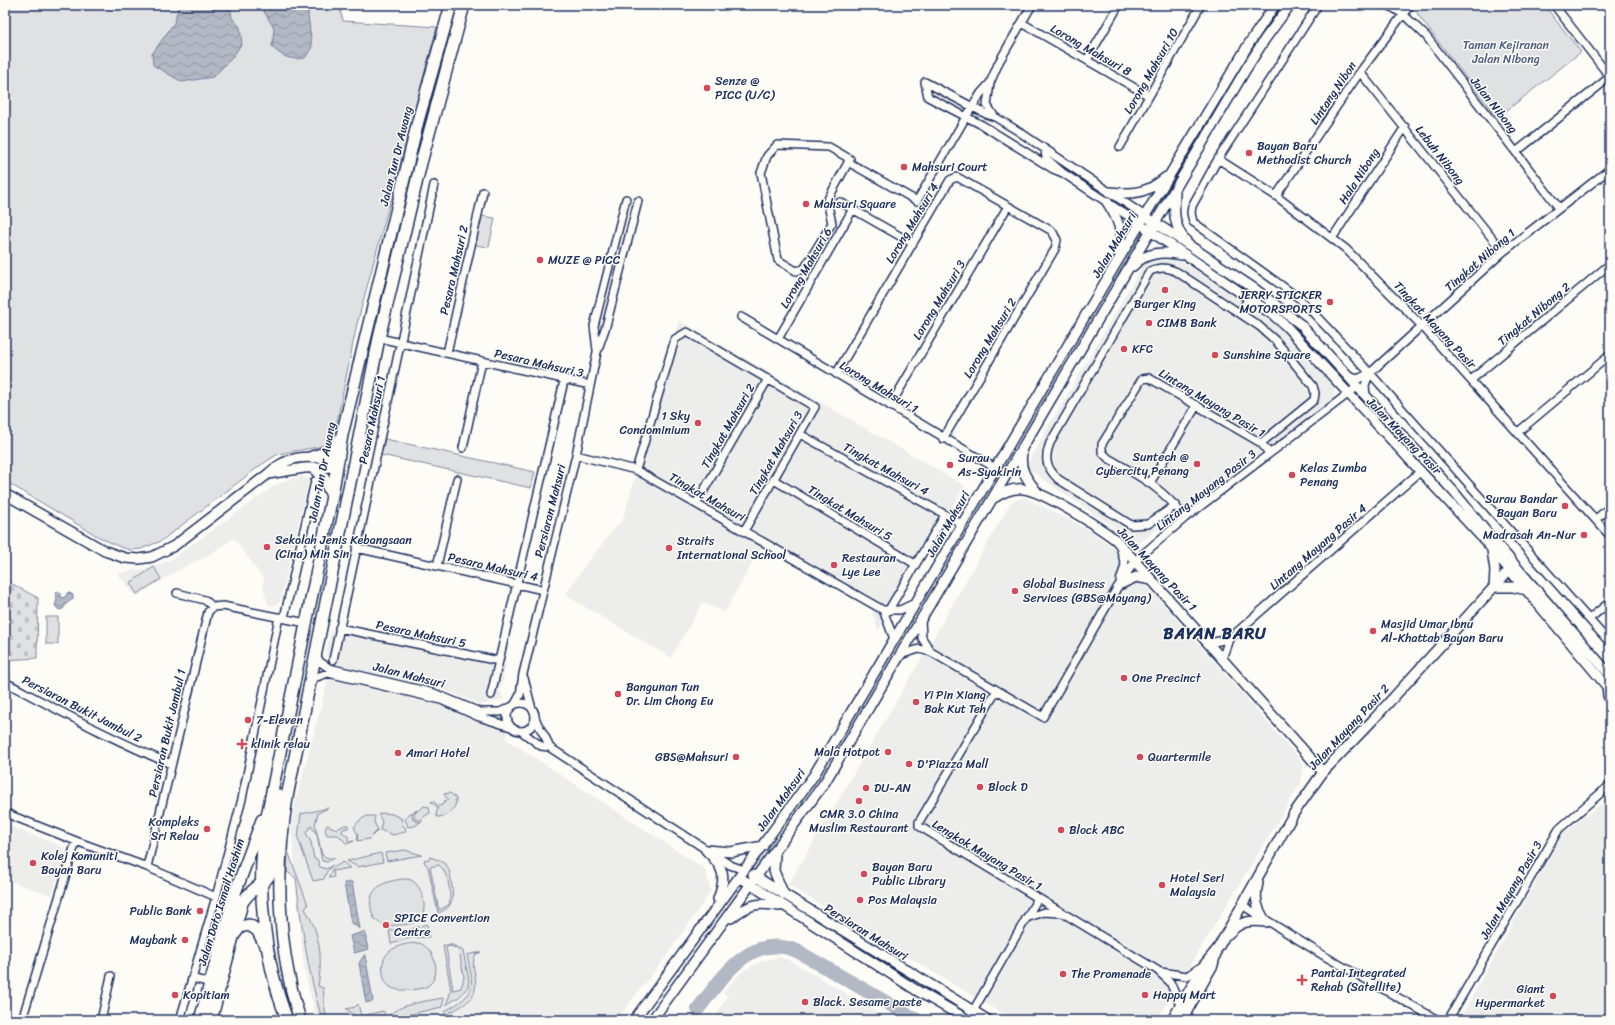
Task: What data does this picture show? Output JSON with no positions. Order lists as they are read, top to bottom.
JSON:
{
  "streets": {
    "main road": ["Jalan Tun Dr Awang", "Jalan Dato Ismail Hashim"],
    "street": [
      "Lorong Mahsuri 8",
      "Lorong Mahsuri 10",
      "Lintang Nibon",
      "Jalan Nibong",
      "Lebuh Nibong",
      "Hala Nibong",
      "Lorong Mahsuri 4",
      "Jalan Mahsuri",
      "Tingkat Nibong 1",
      "Lorong Mahsuri 6",
      "Pesara Mahsuri 2",
      "Lorong Mahsuri 3",
      "Tingkat Nibong 2",
      "Tingkat Mayang Pasir",
      "Lorong Mahsuri 2",
      "Pesara Mahsuri 3",
      "Lorong Mahsuri 1",
      "Lintang Mayang Pasir 1",
      "Pesara Mahsuri 1",
      "Tingkat Mahsuri 2",
      "Jalan Mayang Pasir",
      "Tingkat Mahsuri 3",
      "Tingkat Mahsuri 4",
      "Lintang Mayang Pasir 3",
      "Tingkat Mahsuri",
      "Persiaran Mahsuri",
      "Tingkat Mahsuri 5",
      "Lintang Mayang Pasir 4",
      "Pesara Mahsuri 4",
      "Jalan Mayang Pasir 1",
      "Pesara Mahsuri 5",
      "Persiaran Bukit Jambul 2",
      "Jalan Mayang Pasir 2",
      "Persiaran Bukit Jambul 1",
      "Lengkok Mayang Pasir 1",
      "Jalan Mayang Pasir 3"
    ]
  },
  "crossings": [
    ["Lorong Mahsuri 8", "Lorong Mahsuri 10"],
    ["Lintang Nibon", "Jalan Nibong"],
    ["Lintang Nibon", "Lebuh Nibong"],
    ["Lintang Nibon", "Tingkat Mayang Pasir"],
    ["Jalan Nibong", "Tingkat Nibong 1"],
    ["Lebuh Nibong", "Hala Nibong"],
    ["Lebuh Nibong", "Tingkat Nibong 1"],
    ["Jalan Tun Dr Awang", "Jalan Dato Ismail Hashim"],
    ["Hala Nibong", "Tingkat Mayang Pasir"],
    ["Lorong Mahsuri 4", "Lorong Mahsuri 3"],
    ["Lorong Mahsuri 4", "Lorong Mahsuri 2"],
    ["Lorong Mahsuri 4", "Lorong Mahsuri 1"],
    ["Jalan Mahsuri", "Lorong Mahsuri 1"],
    ["Jalan Mahsuri", "Jalan Mayang Pasir"],
    ["Jalan Mahsuri", "Tingkat Mahsuri 4"],
    ["Jalan Mahsuri", "Persiaran Mahsuri"],
    ["Jalan Mahsuri", "Jalan Mayang Pasir 1"],
    ["Tingkat Nibong 1", "Tingkat Mayang Pasir"],
    ["Tingkat Nibong 1", "Jalan Mayang Pasir"],
    ["Lorong Mahsuri 6", "Lorong Mahsuri 1"],
    ["Pesara Mahsuri 2", "Pesara Mahsuri 3"],
    ["Lorong Mahsuri 3", "Lorong Mahsuri 1"],
    ["Tingkat Nibong 2", "Tingkat Mayang Pasir"],
    ["Tingkat Mayang Pasir", "Jalan Mayang Pasir"],
    ["Lorong Mahsuri 2", "Lorong Mahsuri 1"],
    ["Pesara Mahsuri 3", "Pesara Mahsuri 1"],
    ["Pesara Mahsuri 3", "Persiaran Mahsuri"],
    ["Lintang Mayang Pasir 1", "Lintang Mayang Pasir 3"],
    ["Pesara Mahsuri 1", "Pesara Mahsuri 4"],
    ["Pesara Mahsuri 1", "Pesara Mahsuri 5"],
    ["Tingkat Mahsuri 2", "Tingkat Mahsuri 3"],
    ["Tingkat Mahsuri 2", "Tingkat Mahsuri"],
    ["Jalan Mayang Pasir", "Lintang Mayang Pasir 3"],
    ["Jalan Mayang Pasir", "Lintang Mayang Pasir 4"],
    ["Jalan Mayang Pasir", "Jalan Mayang Pasir 2"],
    ["Tingkat Mahsuri 3", "Tingkat Mahsuri 4"],
    ["Tingkat Mahsuri 3", "Tingkat Mahsuri"],
    ["Tingkat Mahsuri 3", "Tingkat Mahsuri 5"],
    ["Lintang Mayang Pasir 3", "Jalan Mayang Pasir 1"],
    ["Tingkat Mahsuri", "Persiaran Mahsuri"],
    ["Persiaran Mahsuri", "Pesara Mahsuri 4"],
    ["Lintang Mayang Pasir 4", "Jalan Mayang Pasir 1"],
    ["Jalan Mayang Pasir 1", "Jalan Mayang Pasir 2"],
    ["Persiaran Bukit Jambul 2", "Persiaran Bukit Jambul 1"],
    ["Jalan Mayang Pasir 2", "Lengkok Mayang Pasir 1"]
  ],
  "districts": ["BAYAN BARU"],
  "parks": ["Taman Kejiranan Jalan Nibong"],
  "places": {
    "other": [
      "Senze @ PICC (U/C)",
      "Bayan Baru Methodist Church",
      "Mahsuri Court",
      "Mahsuri Square",
      "MUZE @ PICC",
      "Burger King",
      "JERRY STICKER MOTORSPORTS",
      "CIMB Bank",
      "KFC",
      "Sunshine Square",
      "1 Sky Condominium",
      "Suntech @ Cybercity Penang",
      "Surau As-Syakirin",
      "Kelas Zumba Penang",
      "Surau Bandar Bayan Baru",
      "Madrasah An-Nur",
      "Sekolah Jenis Kebangsaan (Cina) Min Sin",
      "Straits International School",
      "Restauran Lye Lee",
      "Global Business Services (GBS@Mayang)",
      "Masjid Umar Ibnu Al-Khattab Bayan Baru",
      "One Precinct",
      "Bangunan Tun Dr. Lim Chong Eu",
      "Yi Pin Xiang Bak Kut Teh",
      "7-Eleven",
      "Mala Hotpot",
      "Amari Hotel",
      "GBS@Mahsuri",
      "Quartermile",
      "D'Piazza Mall",
      "Block D",
      "DU-AN",
      "CMR 3.0 China Muslim Restaurant",
      "Kompleks Sri Relau",
      "Block ABC",
      "Kolej Komuniti Bayan Baru",
      "Bayan Baru Public Library",
      "Hotel Seri Malaysia",
      "Pos Malaysia",
      "Public Bank",
      "SPICE Convention Centre",
      "Maybank",
      "The Promenade",
      "Kopitiam",
      "Happy Mart",
      "Giant Hypermarket",
      "Black. Sesame paste"
    ],
    "health": ["klinik relau", "Pantai Integrated Rehab (Satellite)"]
  }
}
